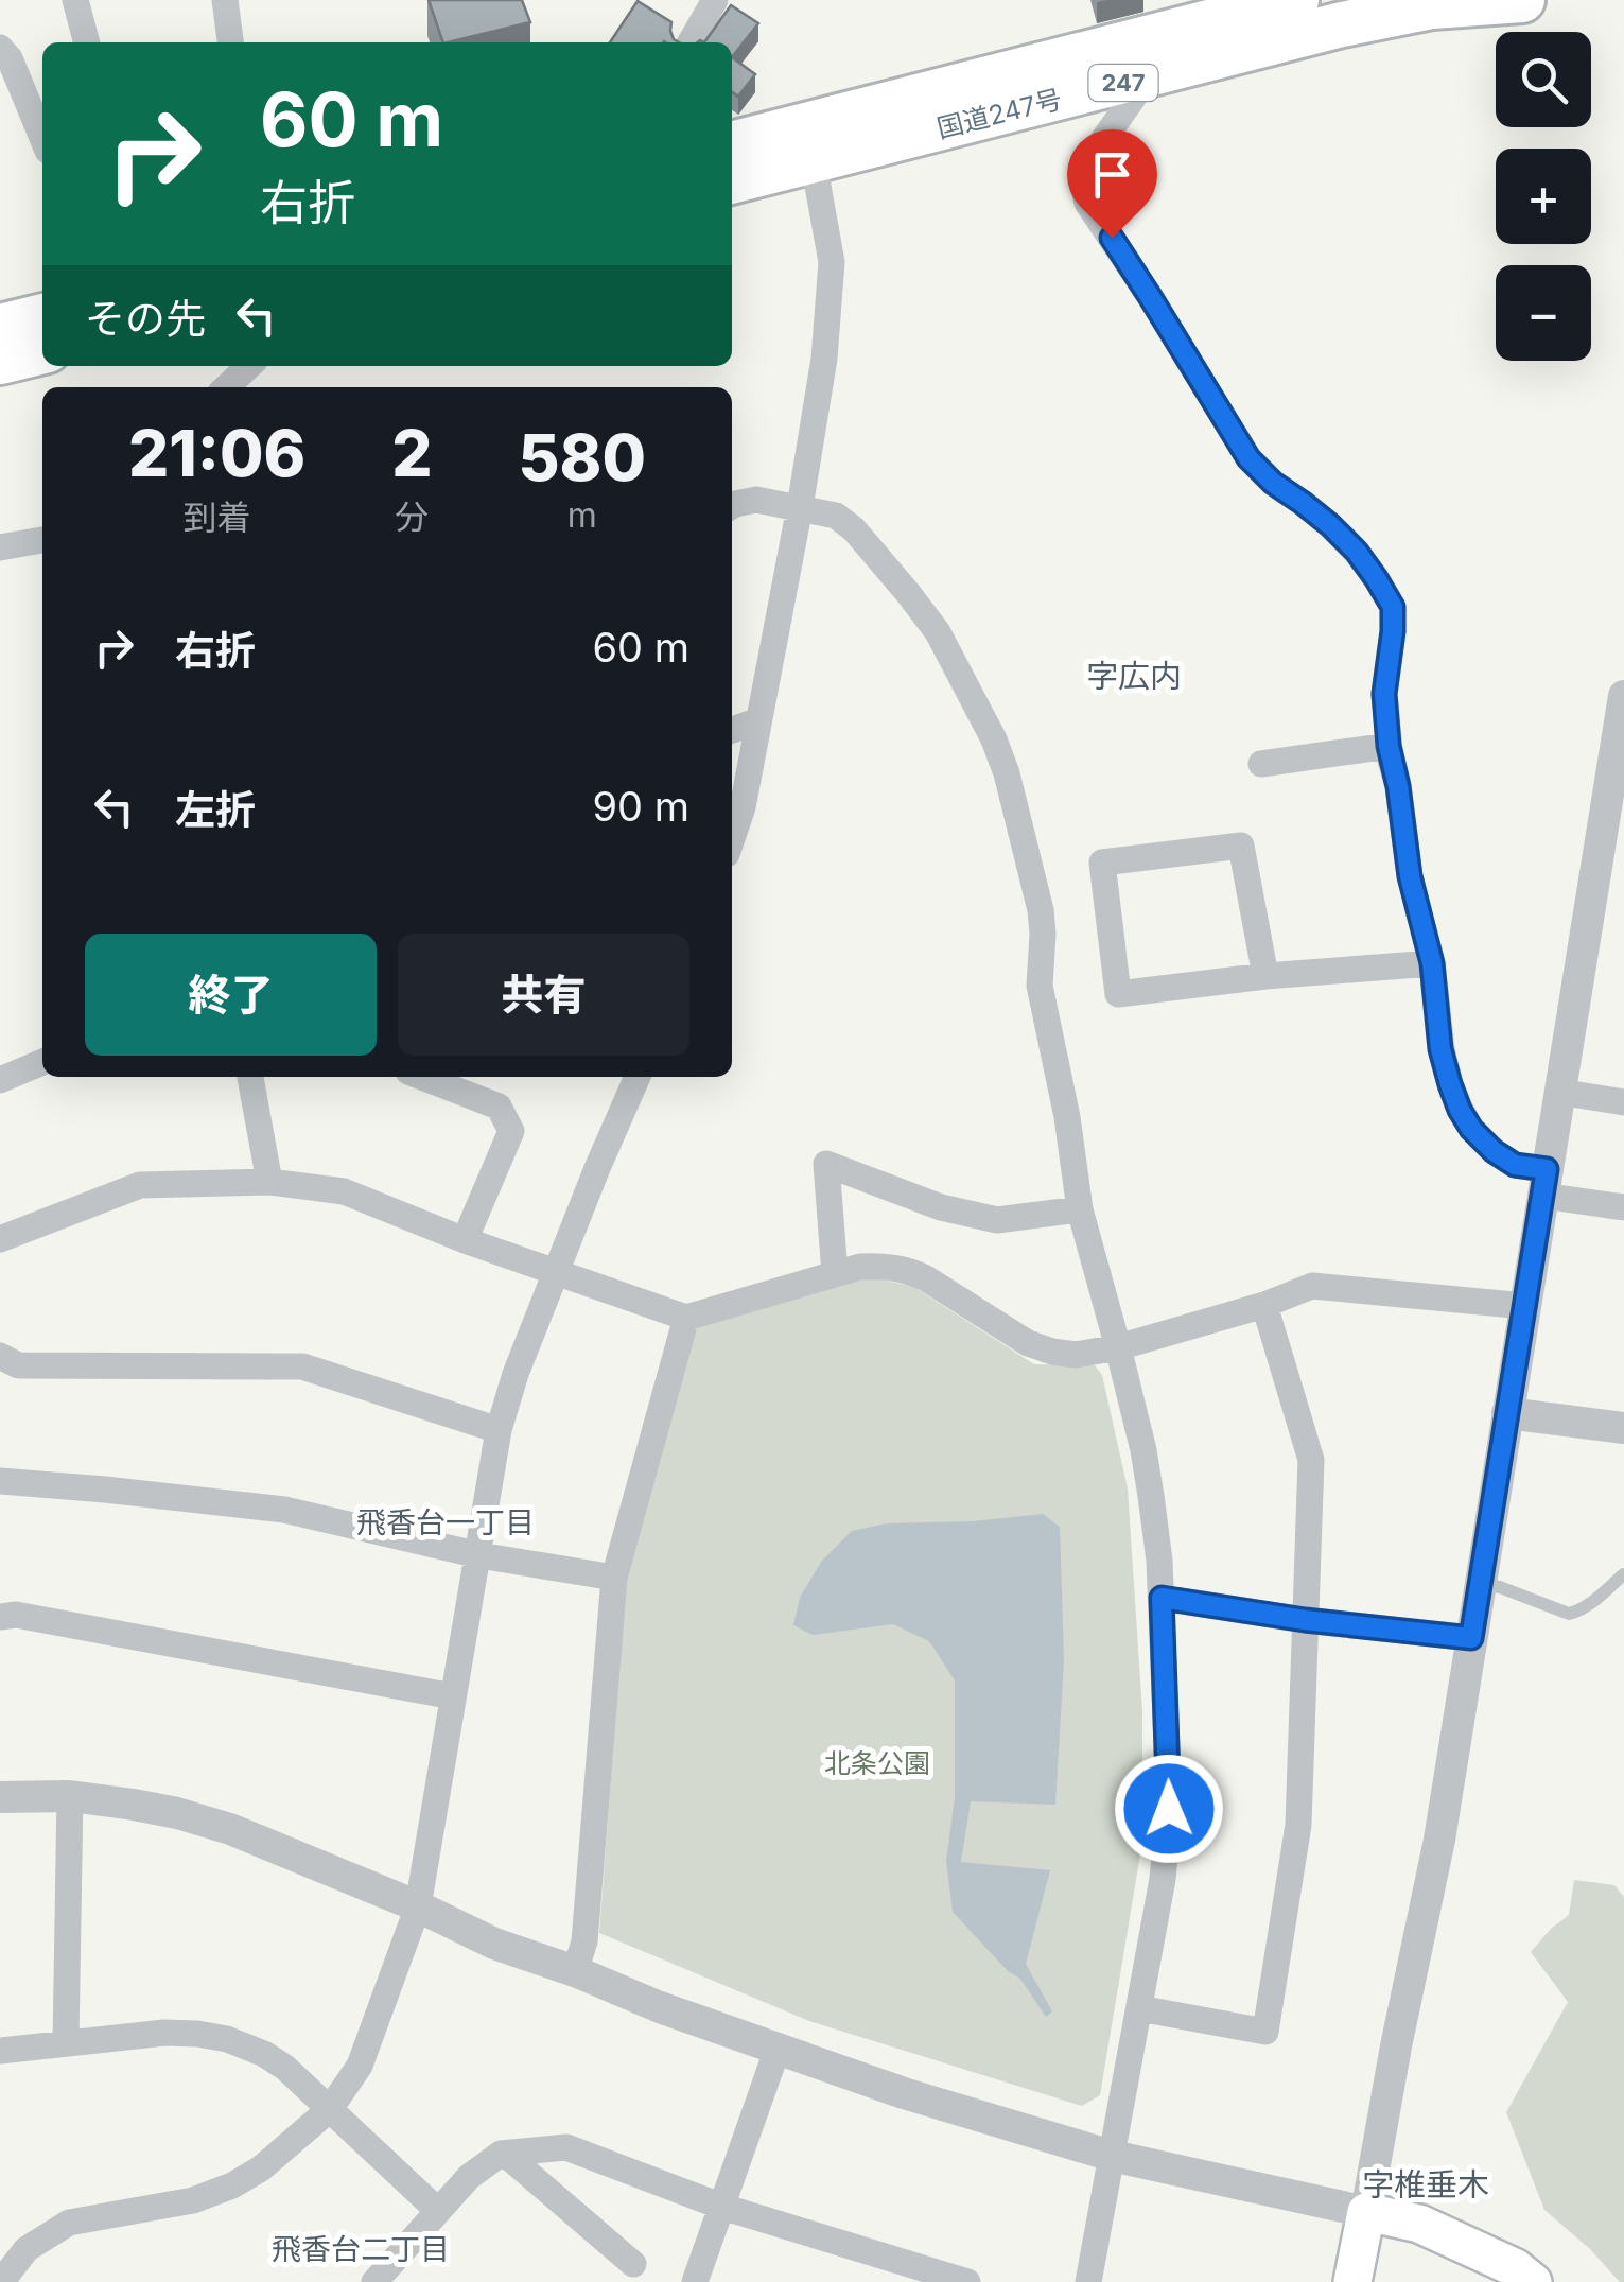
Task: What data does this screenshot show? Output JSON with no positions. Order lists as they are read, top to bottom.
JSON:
{
  "streets": {
    "highway": ["247", "国道247号"]
  },
  "districts": [
    "字広内",
    "飛香台一丁目",
    "字椎垂木",
    "飛香台二丁目"
  ],
  "parks": ["北条公園"],
  "page": {
    "map_buttons": ["+", "−"],
    "turn": ["60 m", "右折"],
    "then": "その先",
    "eta": [
      "21:06",
      "到着",
      "2",
      "分",
      "580",
      "m"
    ],
    "list": [
      {
        "name": "右折",
        "value": "60 m"
      },
      {
        "name": "左折",
        "value": "90 m"
      }
    ],
    "buttons": ["終了", "共有"]
  }
}
